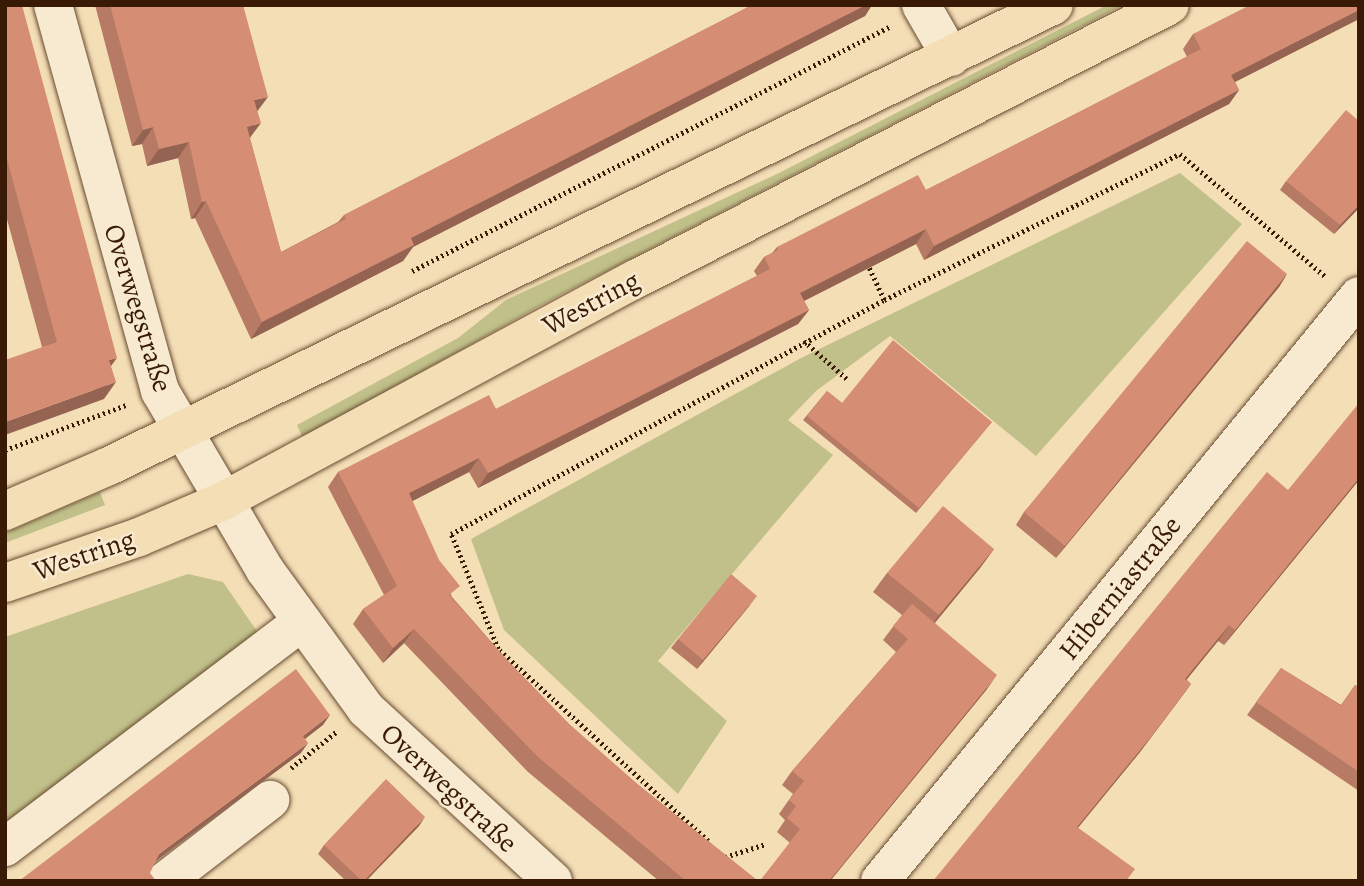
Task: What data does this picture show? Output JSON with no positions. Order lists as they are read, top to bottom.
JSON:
{
  "streets": {
    "main road": ["Westring"],
    "street": ["Overwegstraße", "Hiberniastraße"]
  },
  "crossings": [
    ["Westring", "Overwegstraße"]
  ]
}
